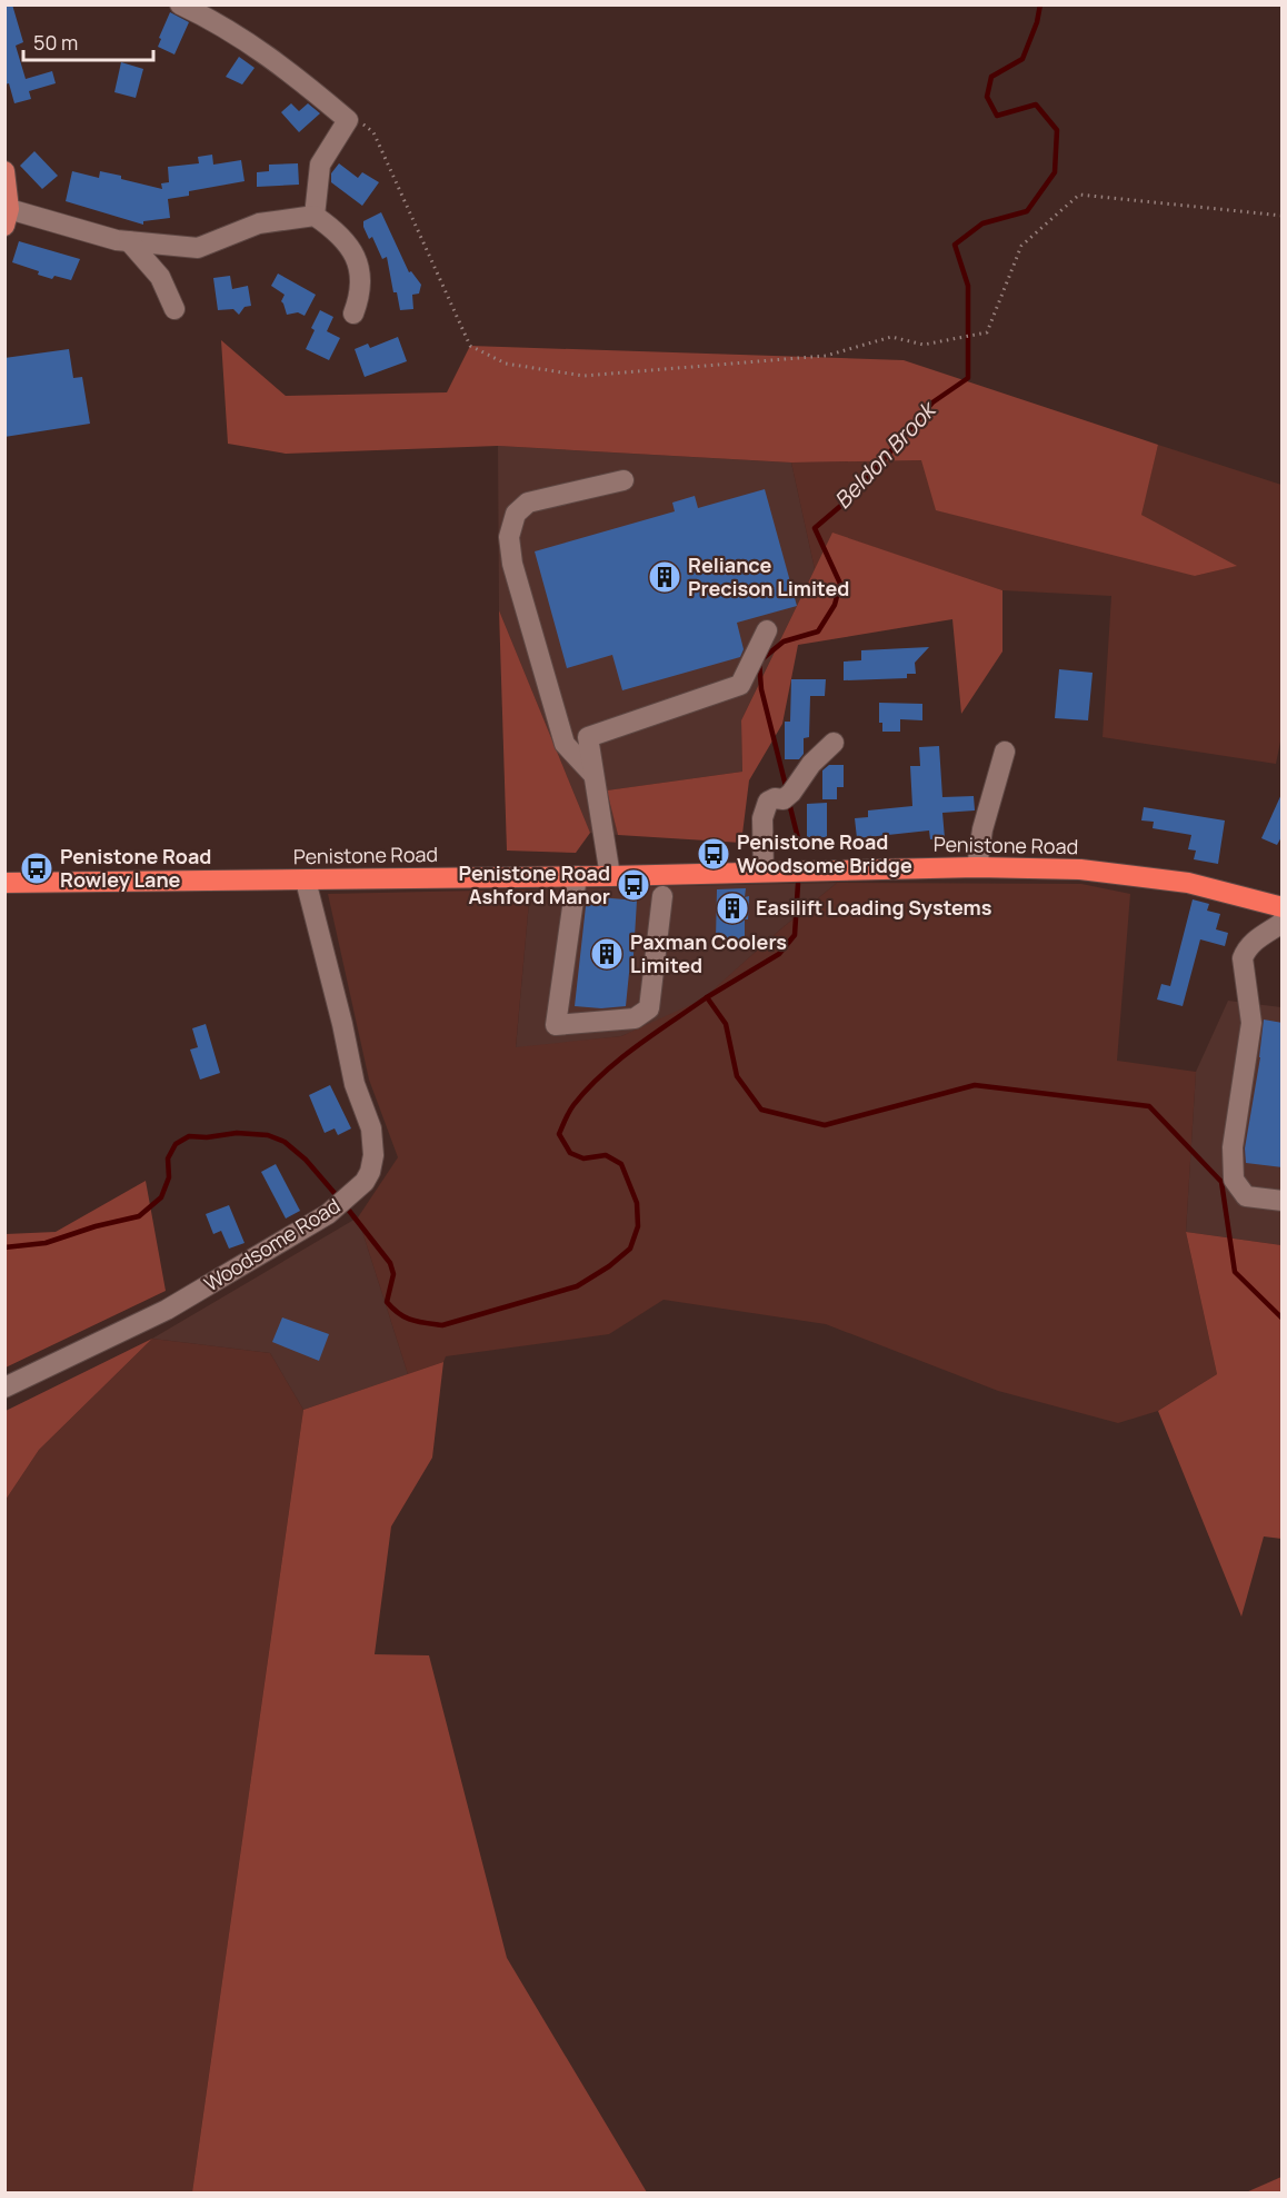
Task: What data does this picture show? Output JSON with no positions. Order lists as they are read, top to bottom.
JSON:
{
  "streets": {
    "highway": ["Penistone Road"],
    "street": ["Woodsome Road"]
  },
  "crossings": [
    ["Penistone Road", "Woodsome Road"]
  ],
  "water": ["Beldon Brook"],
  "places": {
    "building": ["Reliance Precison Limited", "Easilift Loading Systems", "Paxman Coolers Limited"],
    "bus stop": ["Penistone Road Woodsome Bridge", "Penistone Road Rowley Lane", "Penistone Road Ashford Manor"]
  },
  "scale_bar": "50 m"
}
